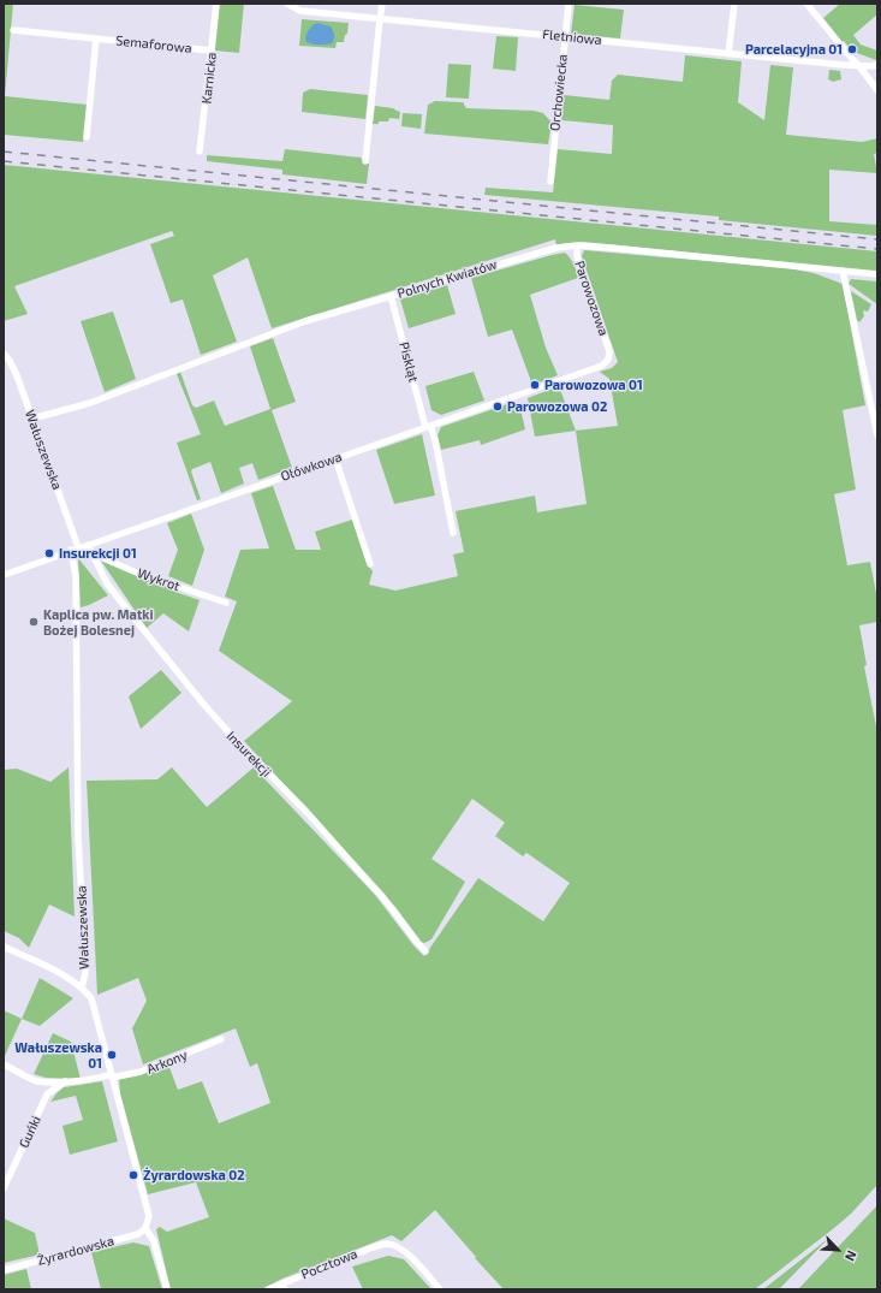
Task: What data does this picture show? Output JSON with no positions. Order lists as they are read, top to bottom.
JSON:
{
  "streets": {
    "street": [
      "Fletniowa",
      "Semaforowa",
      "Karnicka",
      "Orchowiecka",
      "Polnych Kwiatów",
      "Parowozowa",
      "Piskląt",
      "Wałuszewska",
      "Ołówkowa",
      "Wykrot",
      "Insurekcji",
      "Arkony",
      "Guńki",
      "Żyrardowska",
      "Pocztowa"
    ]
  },
  "crossings": [
    ["Fletniowa", "Orchowiecka"],
    ["Semaforowa", "Karnicka"],
    ["Polnych Kwiatów", "Parowozowa"],
    ["Polnych Kwiatów", "Piskląt"],
    ["Polnych Kwiatów", "Wałuszewska"],
    ["Parowozowa", "Ołówkowa"],
    ["Piskląt", "Ołówkowa"],
    ["Wałuszewska", "Ołówkowa"],
    ["Wałuszewska", "Arkony"],
    ["Wałuszewska", "Żyrardowska"],
    ["Ołówkowa", "Insurekcji"],
    ["Wykrot", "Insurekcji"],
    ["Arkony", "Guńki"]
  ],
  "places": [
    "Parcelacyjna 01",
    "Parowozowa 01",
    "Parowozowa 02",
    "Insurekcji 01",
    "Kaplica pw. Matki Bożej Bolesnej",
    "Wałuszewska 01",
    "Żyrardowska 02"
  ],
  "north": "bottom right"
}
